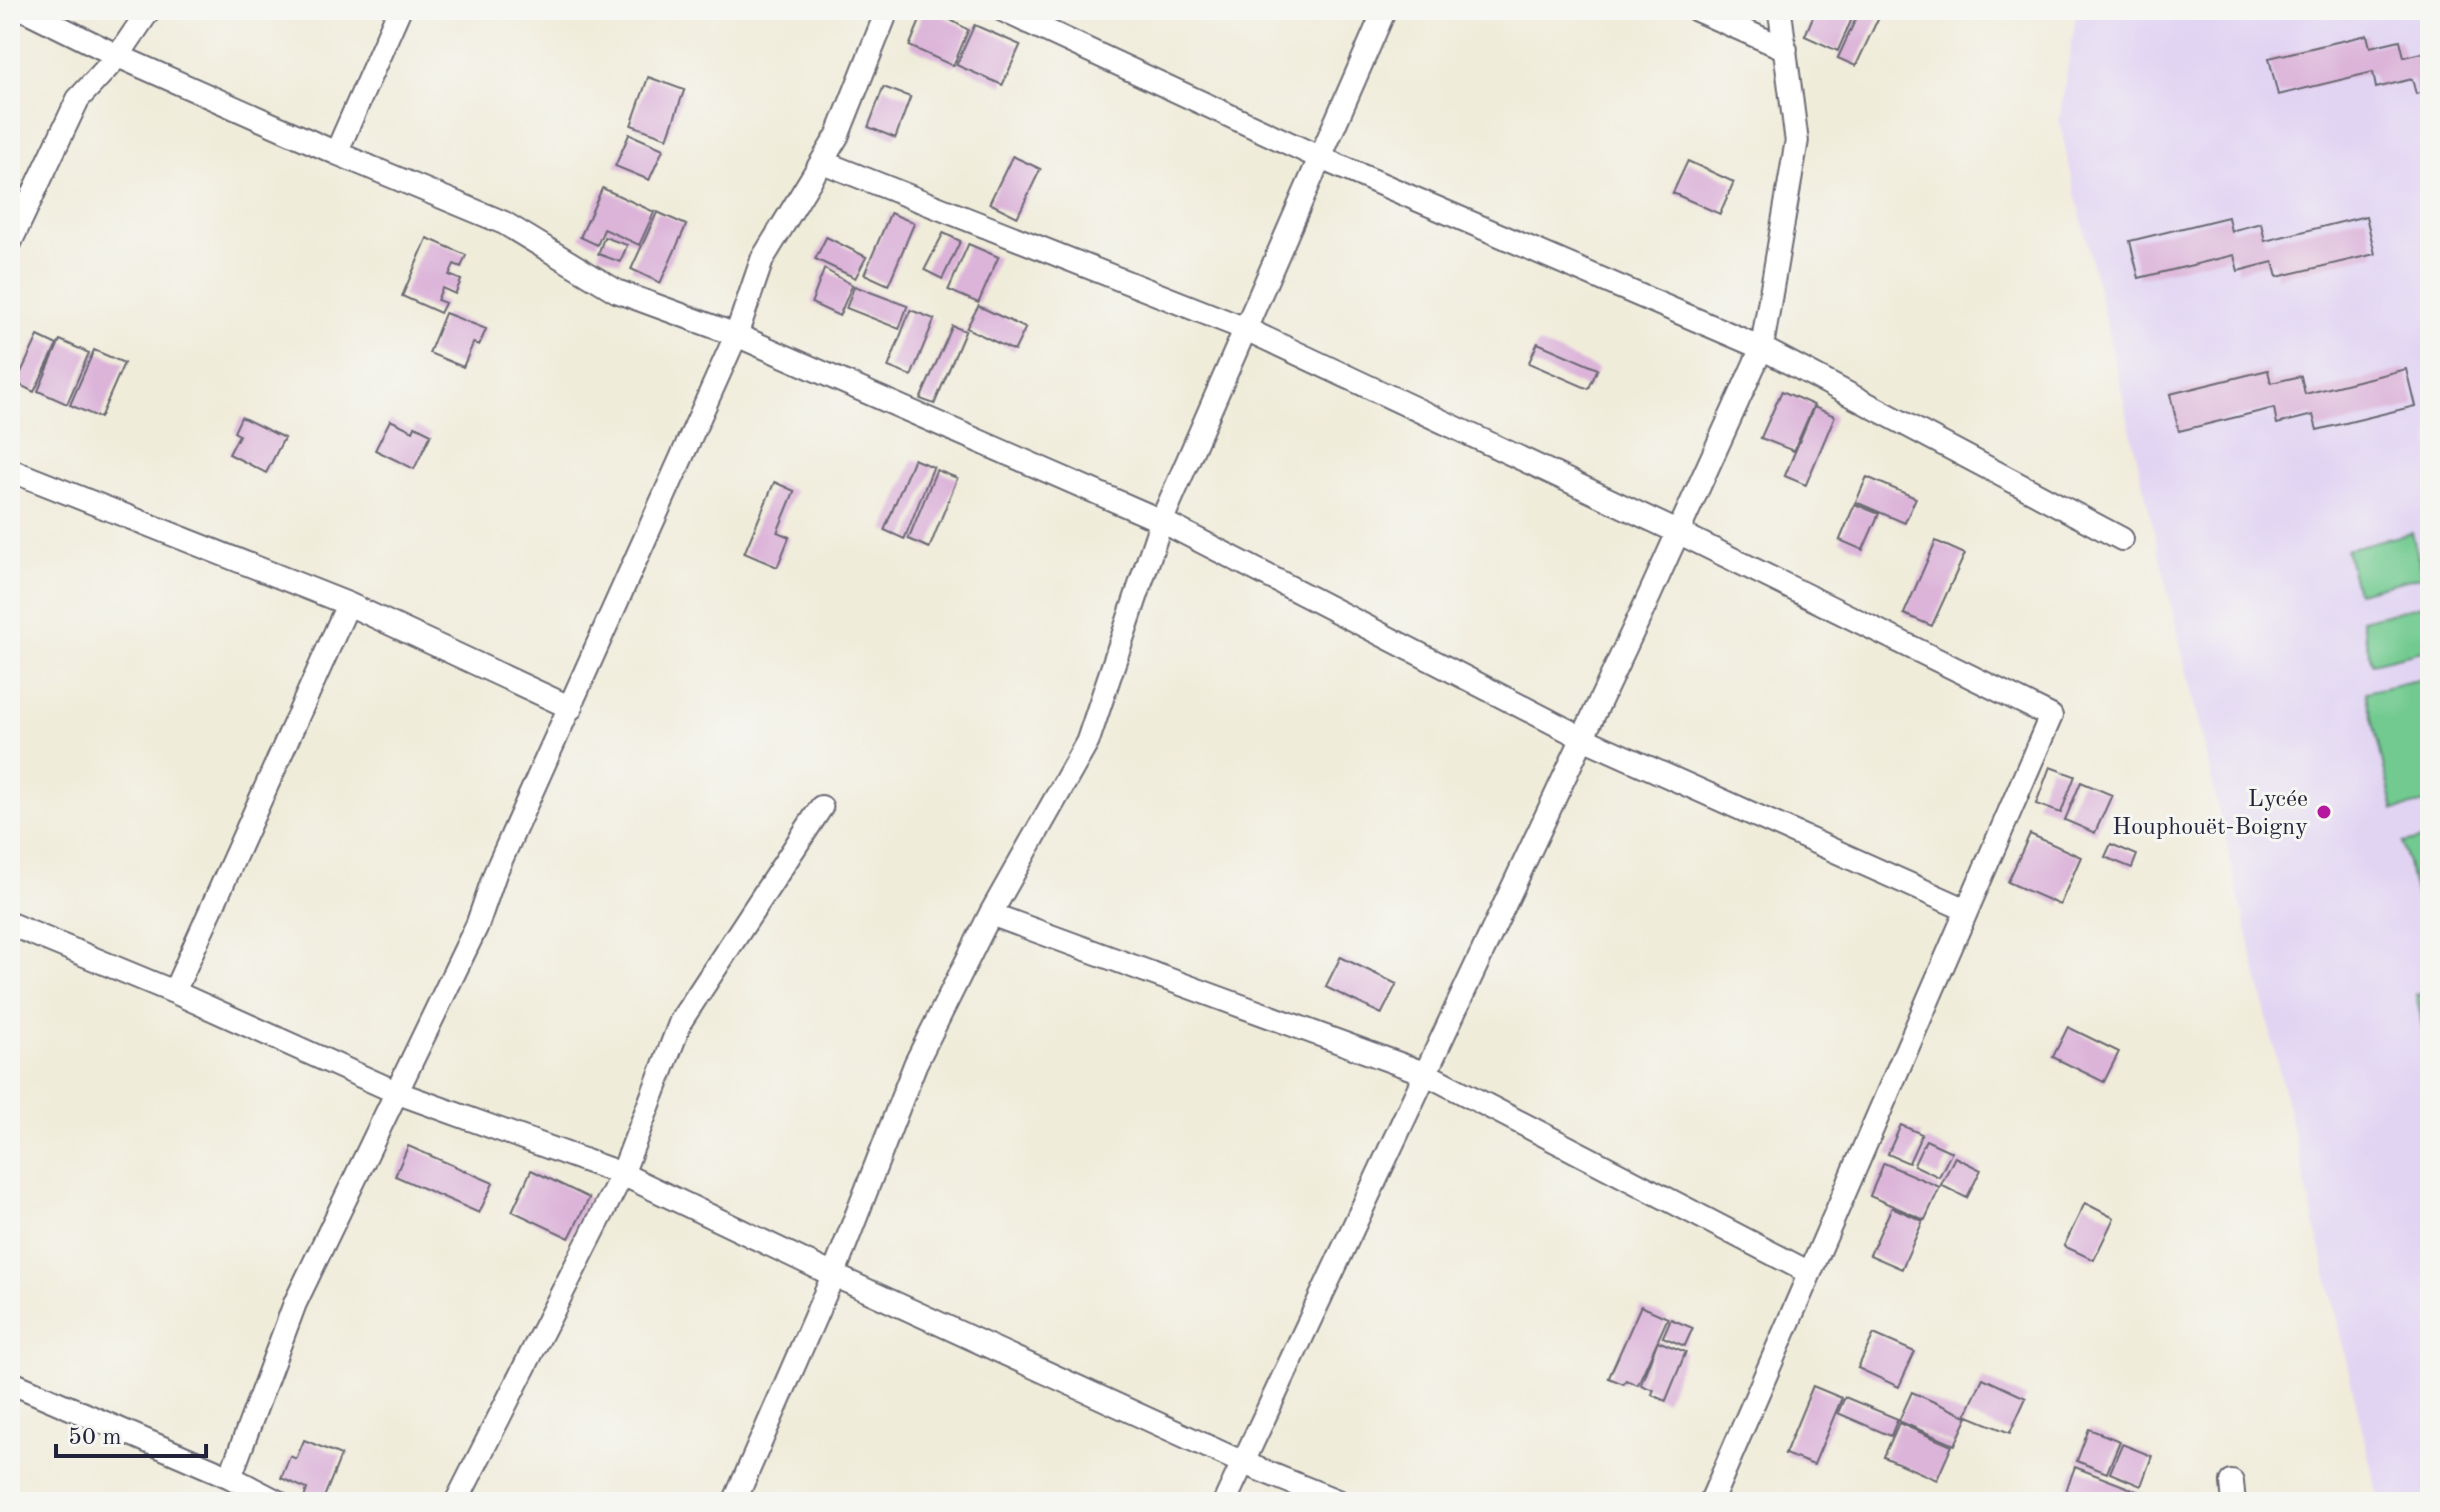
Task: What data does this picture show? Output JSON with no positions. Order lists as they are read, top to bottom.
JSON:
{
  "places": ["Lycée Houphouët-Boigny"],
  "scale_bar": "50 m"
}
